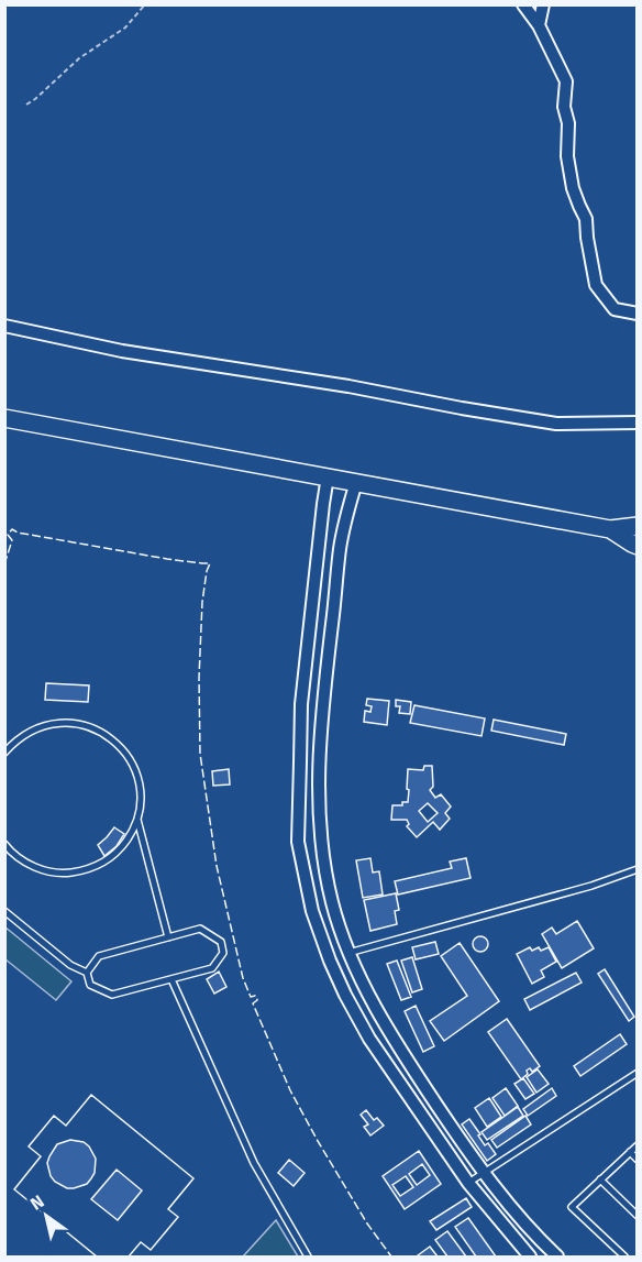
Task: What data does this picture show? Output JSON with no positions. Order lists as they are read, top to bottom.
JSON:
{
  "north": "top left"
}
